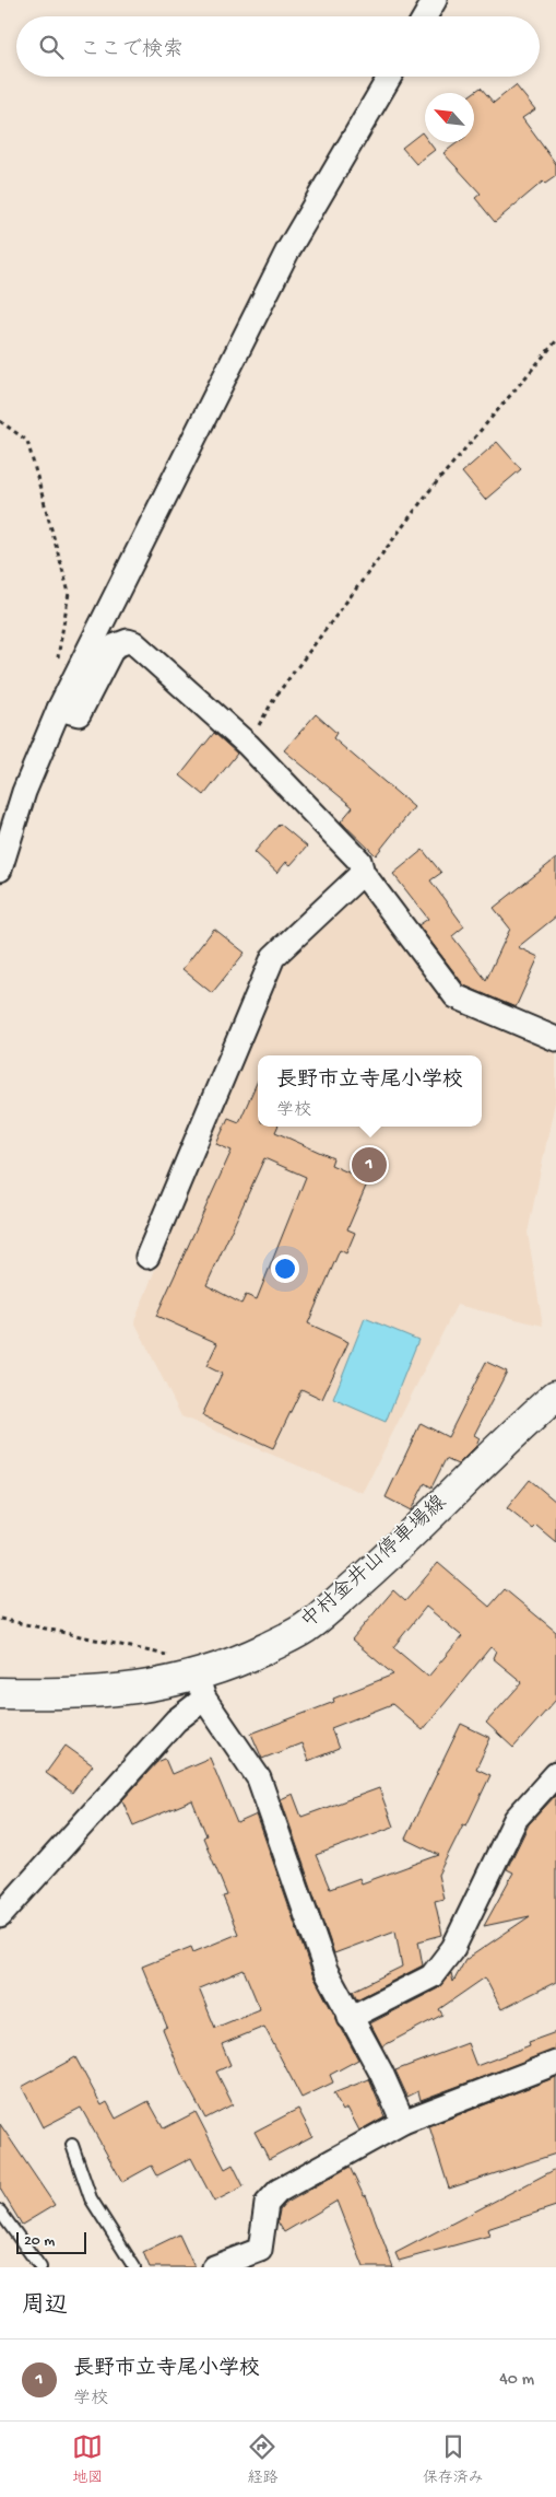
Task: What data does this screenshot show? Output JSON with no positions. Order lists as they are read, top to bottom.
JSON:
{
  "streets": {
    "main road": ["中村金井山停車場線"]
  },
  "scale_bar": "20 m",
  "north": "top left",
  "page": {
    "search": "ここで検索",
    "popup": ["長野市立寺尾小学校", "学校"],
    "pins": "1",
    "scale": "20 m",
    "heading": "周辺",
    "list": [
      {
        "mark": "1",
        "name": "長野市立寺尾小学校",
        "note": "学校",
        "value": "40 m"
      }
    ],
    "nav": ["地図", "経路", "保存済み"]
  }
}
